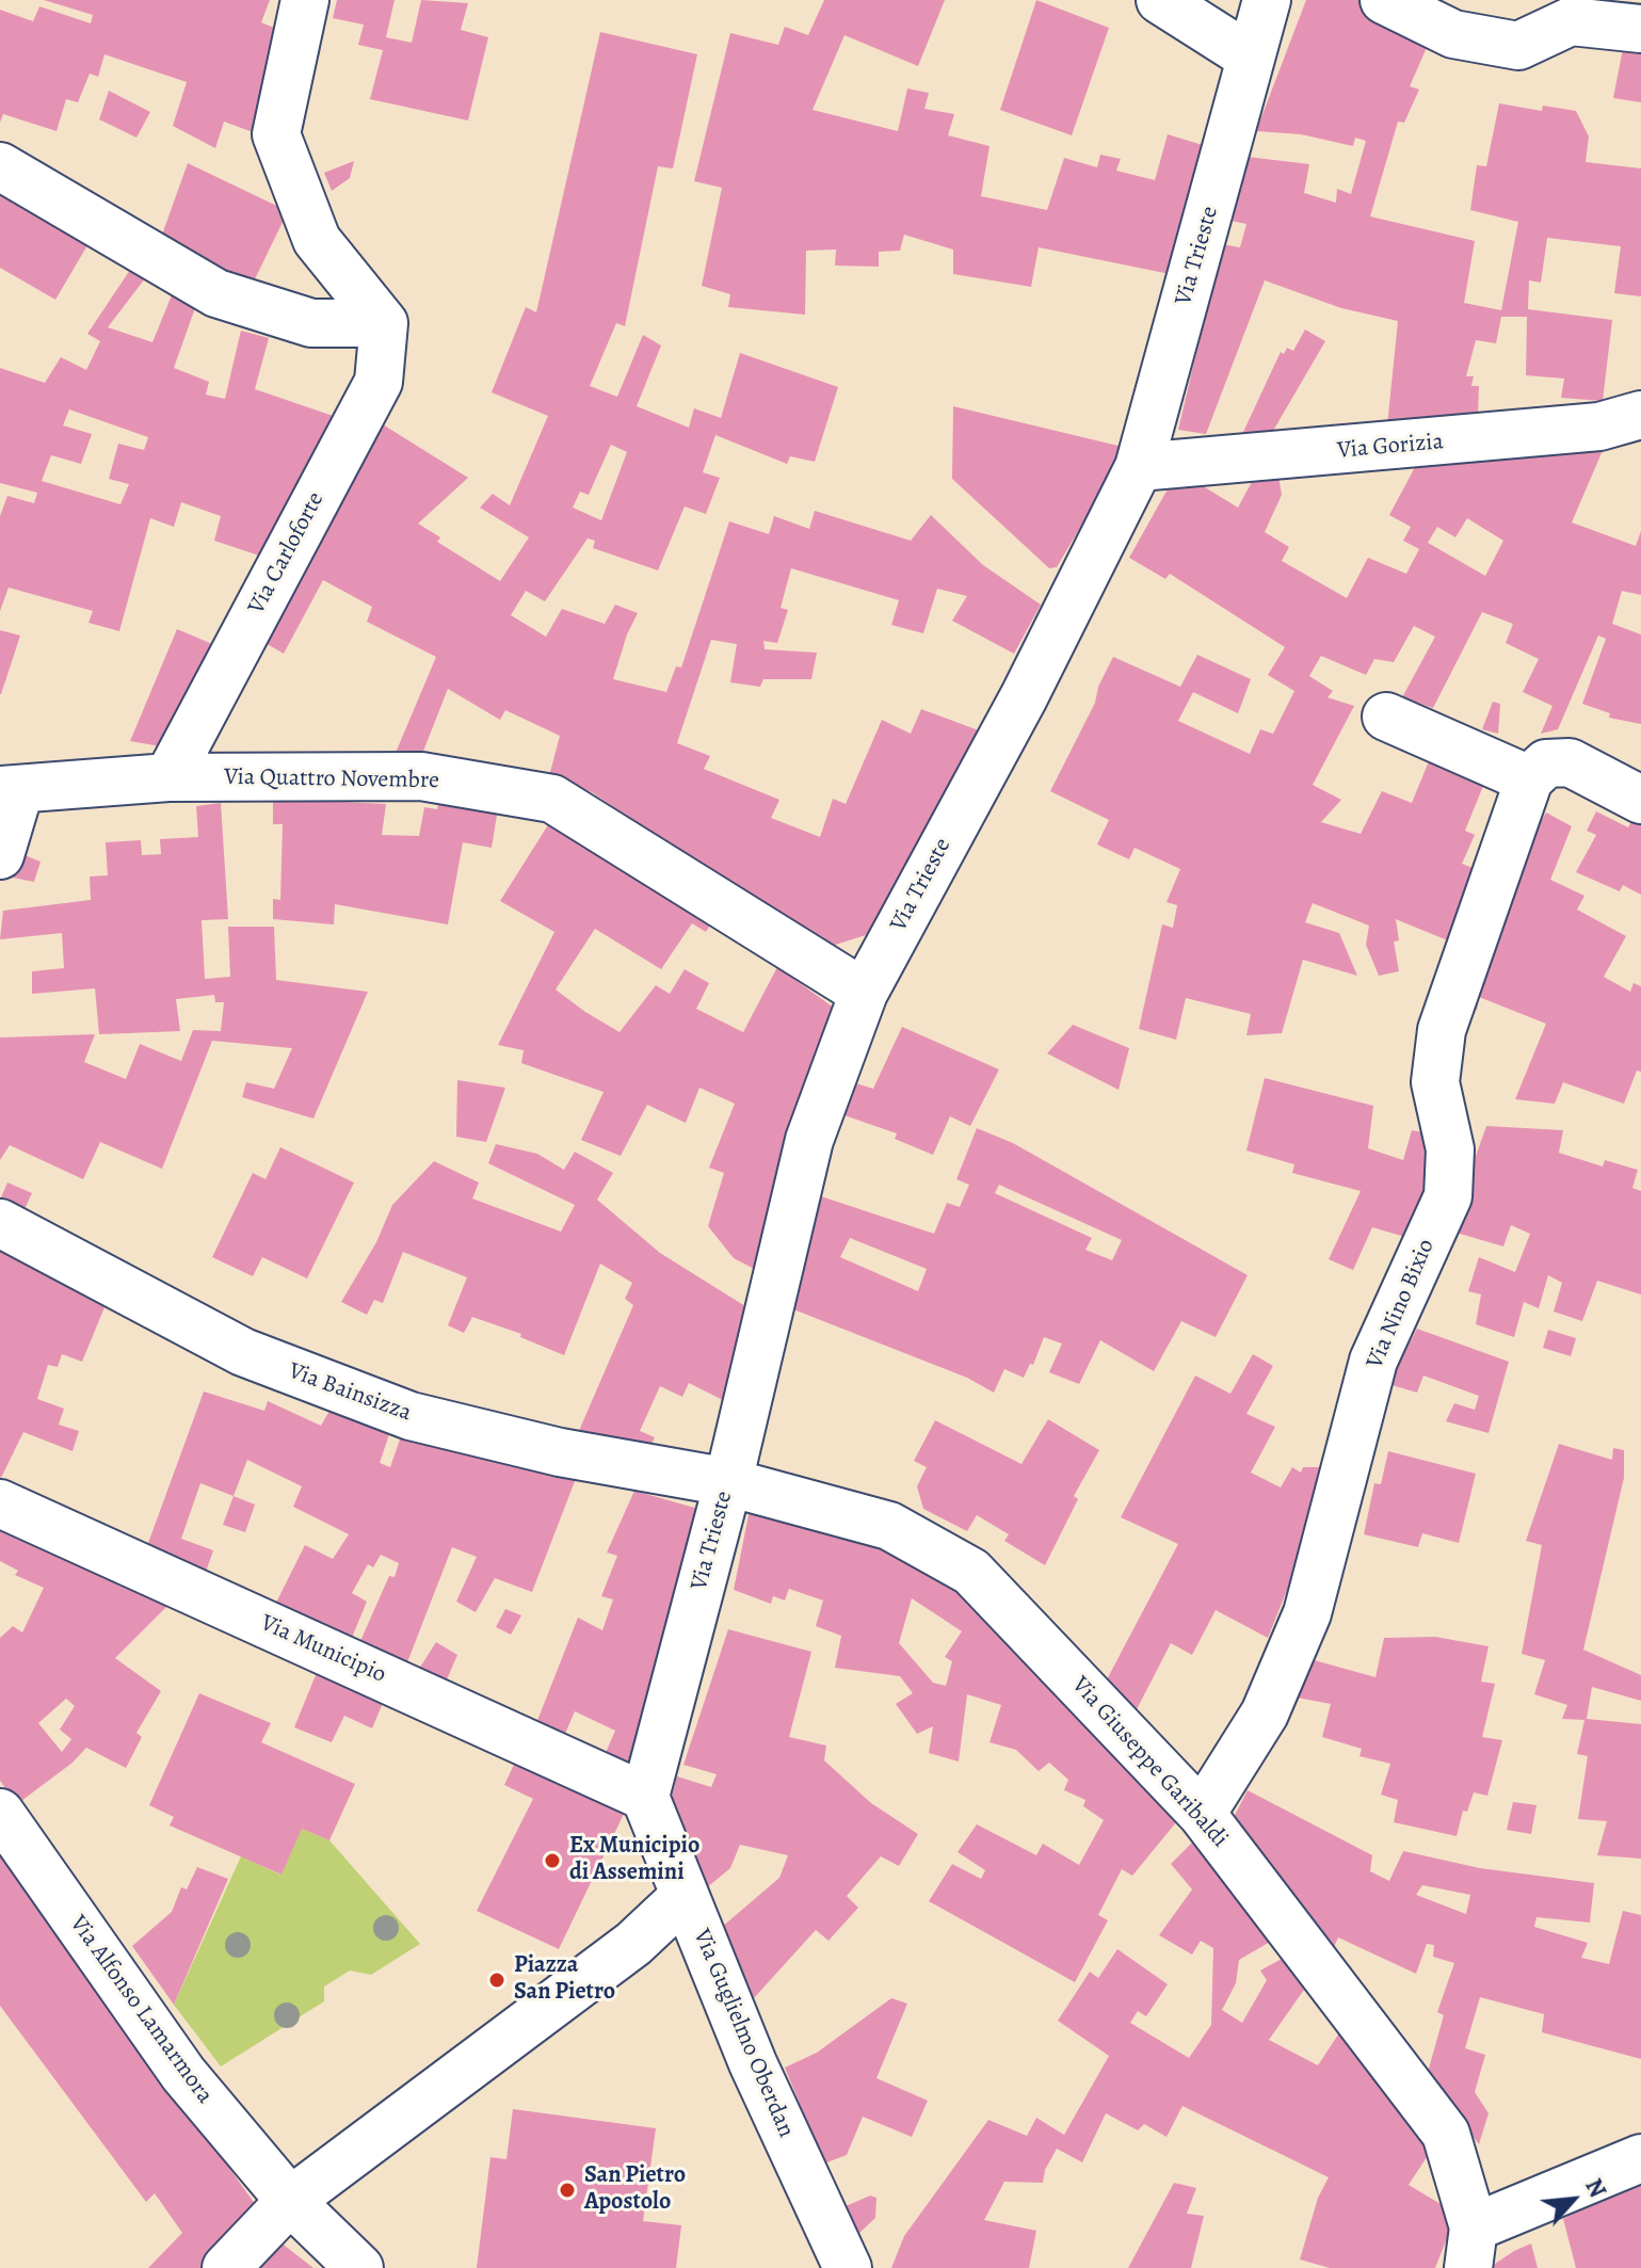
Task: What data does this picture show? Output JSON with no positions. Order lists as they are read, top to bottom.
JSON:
{
  "streets": {
    "street": [
      "Via Trieste",
      "Via Gorizia",
      "Via Carloforte",
      "Via Quattro Novembre",
      "Via Nino Bixio",
      "Via Bainsizza",
      "Via Municipio",
      "Via Giuseppe Garibaldi",
      "Via Alfonso Lamarmora",
      "Via Guglielmo Oberdan"
    ]
  },
  "crossings": [
    ["Via Trieste", "Via Gorizia"],
    ["Via Trieste", "Via Quattro Novembre"],
    ["Via Trieste", "Via Bainsizza"],
    ["Via Trieste", "Via Municipio"],
    ["Via Trieste", "Via Giuseppe Garibaldi"],
    ["Via Trieste", "Via Guglielmo Oberdan"],
    ["Via Carloforte", "Via Quattro Novembre"],
    ["Via Nino Bixio", "Via Giuseppe Garibaldi"],
    ["Via Bainsizza", "Via Giuseppe Garibaldi"],
    ["Via Municipio", "Via Guglielmo Oberdan"]
  ],
  "places": ["Ex Municipio di Assemini", "Piazza San Pietro", "San Pietro Apostolo"],
  "north": "top right"
}
